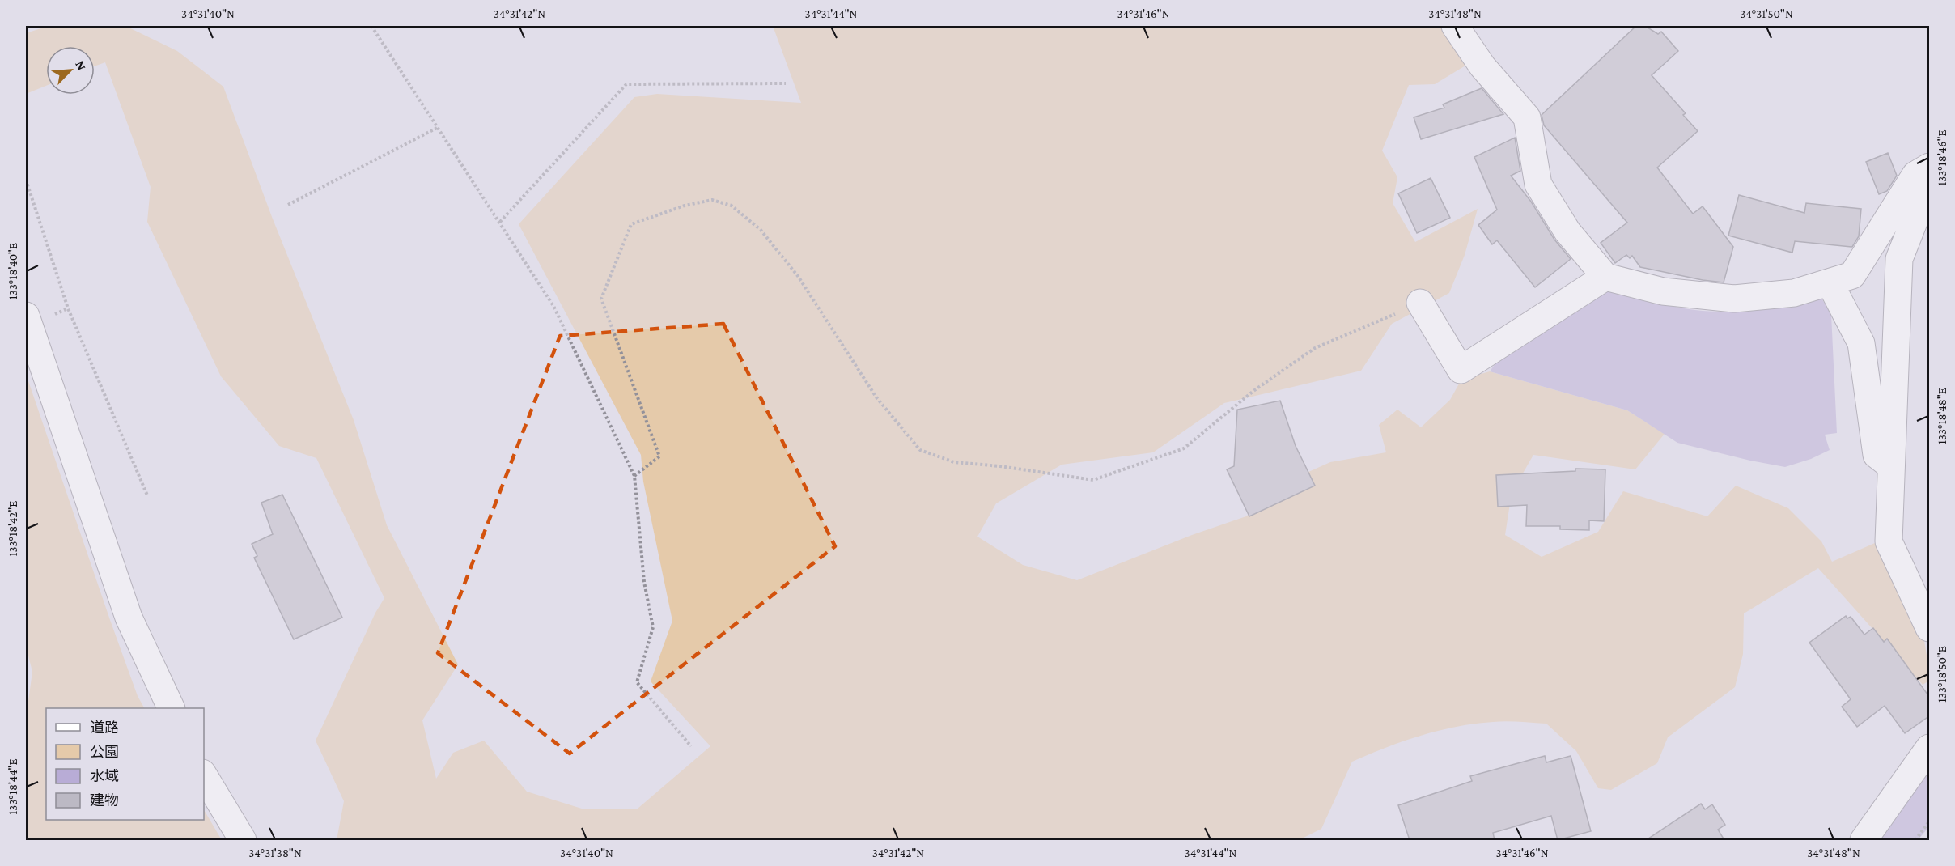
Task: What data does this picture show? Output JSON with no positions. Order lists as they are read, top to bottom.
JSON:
{
  "legend": [
    "道路",
    "公園",
    "水域",
    "建物"
  ],
  "north": "top right",
  "coordinates": [
    "34°31'40\"N",
    "34°31'42\"N",
    "34°31'44\"N",
    "34°31'46\"N",
    "34°31'48\"N",
    "34°31'50\"N",
    "133°18'46\"E",
    "133°18'40\"E",
    "133°18'48\"E",
    "133°18'42\"E",
    "133°18'50\"E",
    "133°18'44\"E",
    "34°31'38\"N"
  ]
}
